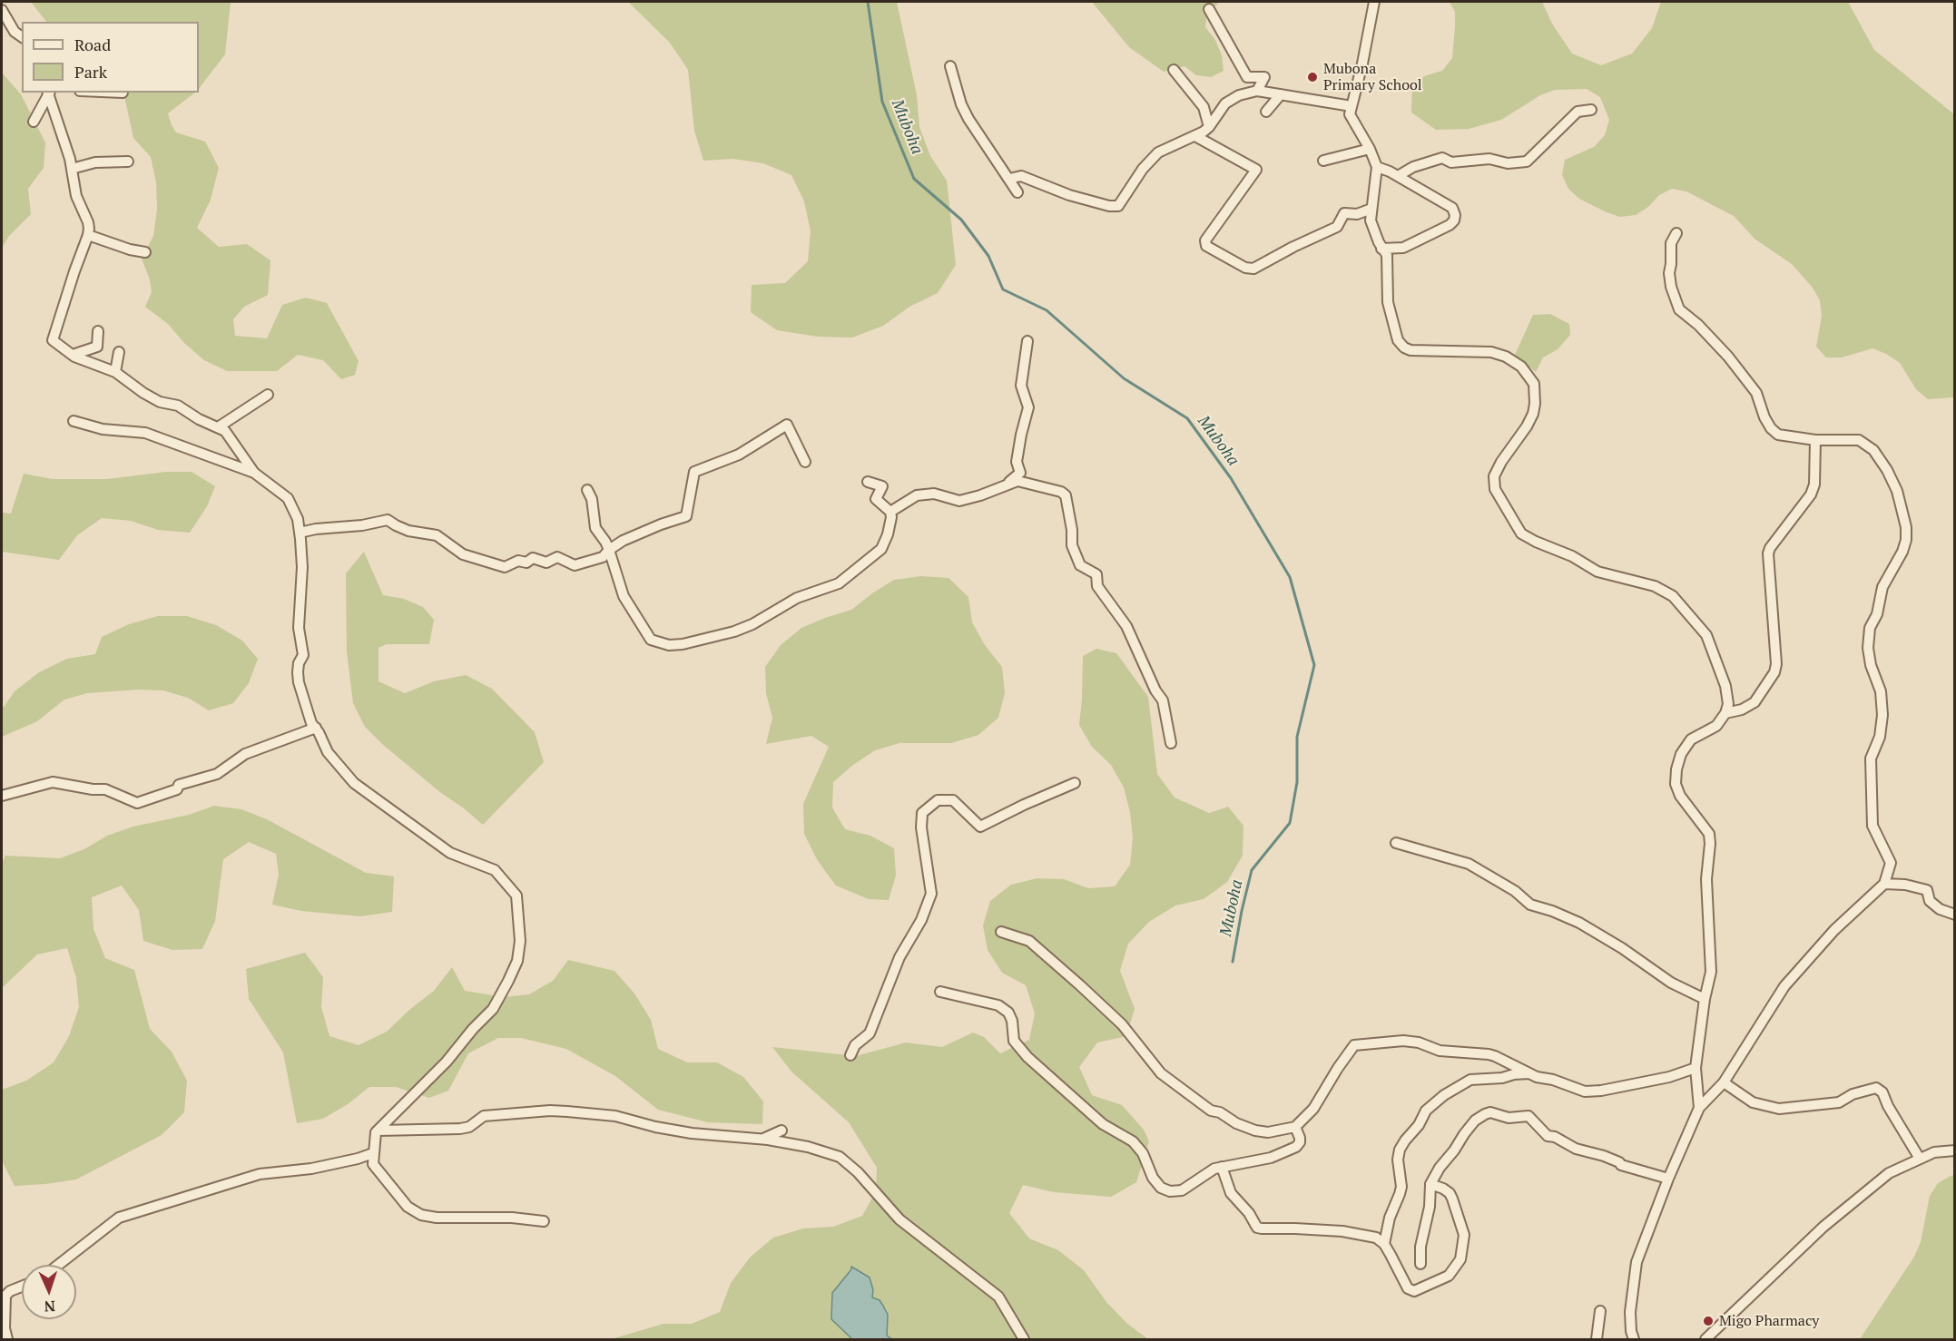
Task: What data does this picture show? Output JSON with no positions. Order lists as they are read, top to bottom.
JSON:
{
  "water": ["Muboha"],
  "places": ["Mubona Primary School", "Migo Pharmacy"],
  "legend": ["Road", "Park"],
  "north": "bottom"
}
